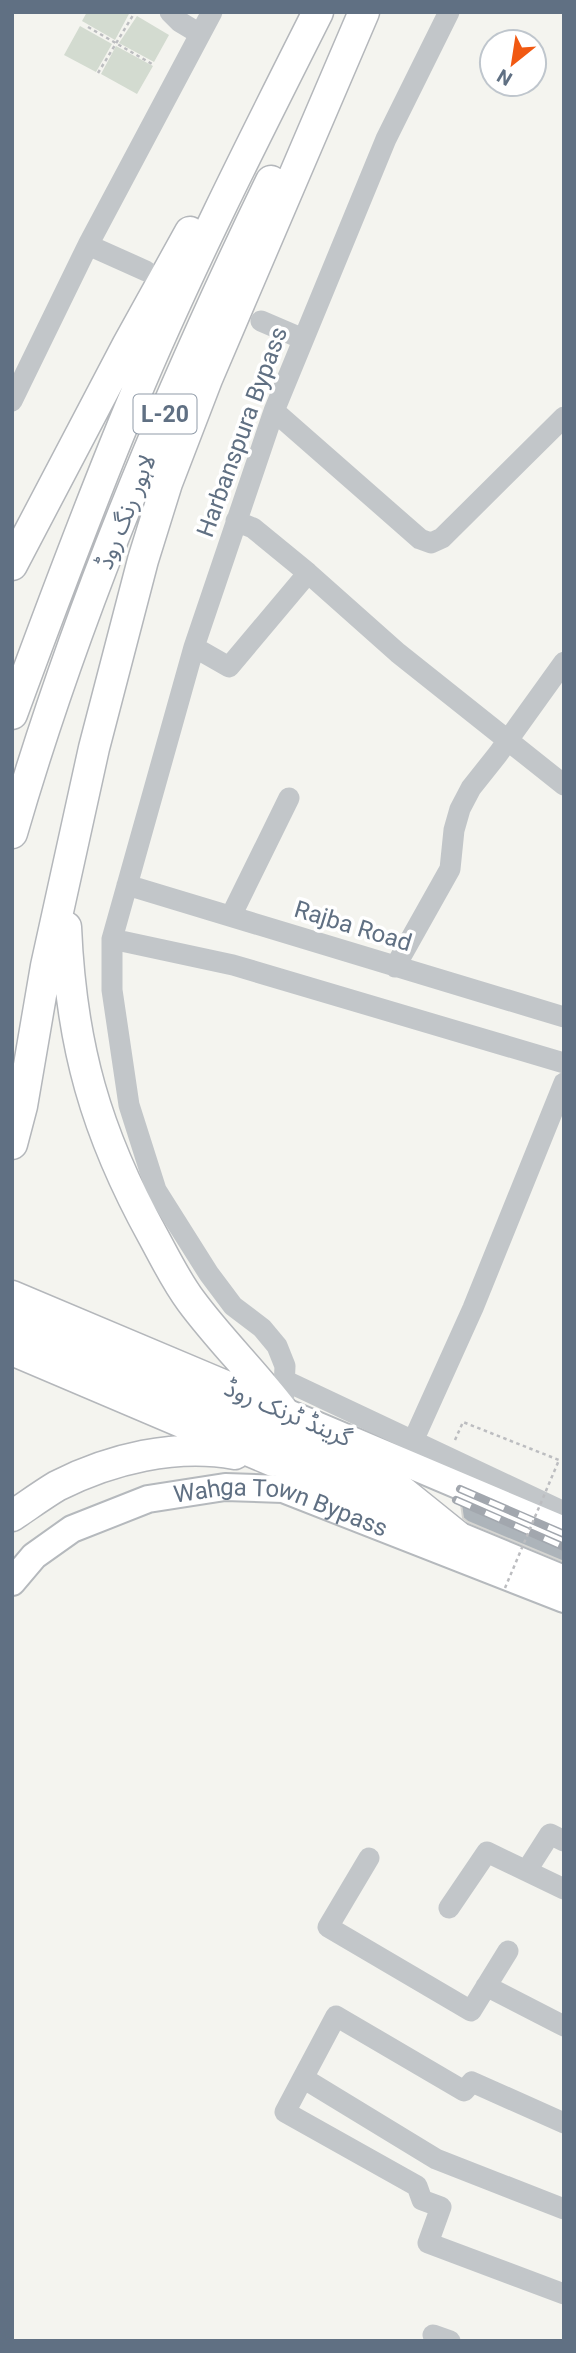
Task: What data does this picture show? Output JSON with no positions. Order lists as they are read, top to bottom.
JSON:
{
  "streets": {
    "highway": ["L-20", "لاہور رنگ روڈ", "گرینڈ ٹرنک روڈ"],
    "main road": ["Wahga Town Bypass"],
    "street": ["Harbanspura Bypass", "Rajba Road"]
  },
  "crossings": [
    ["Harbanspura Bypass", "Rajba Road"],
    ["Harbanspura Bypass", "گرینڈ ٹرنک روڈ"]
  ],
  "north": "bottom left"
}
